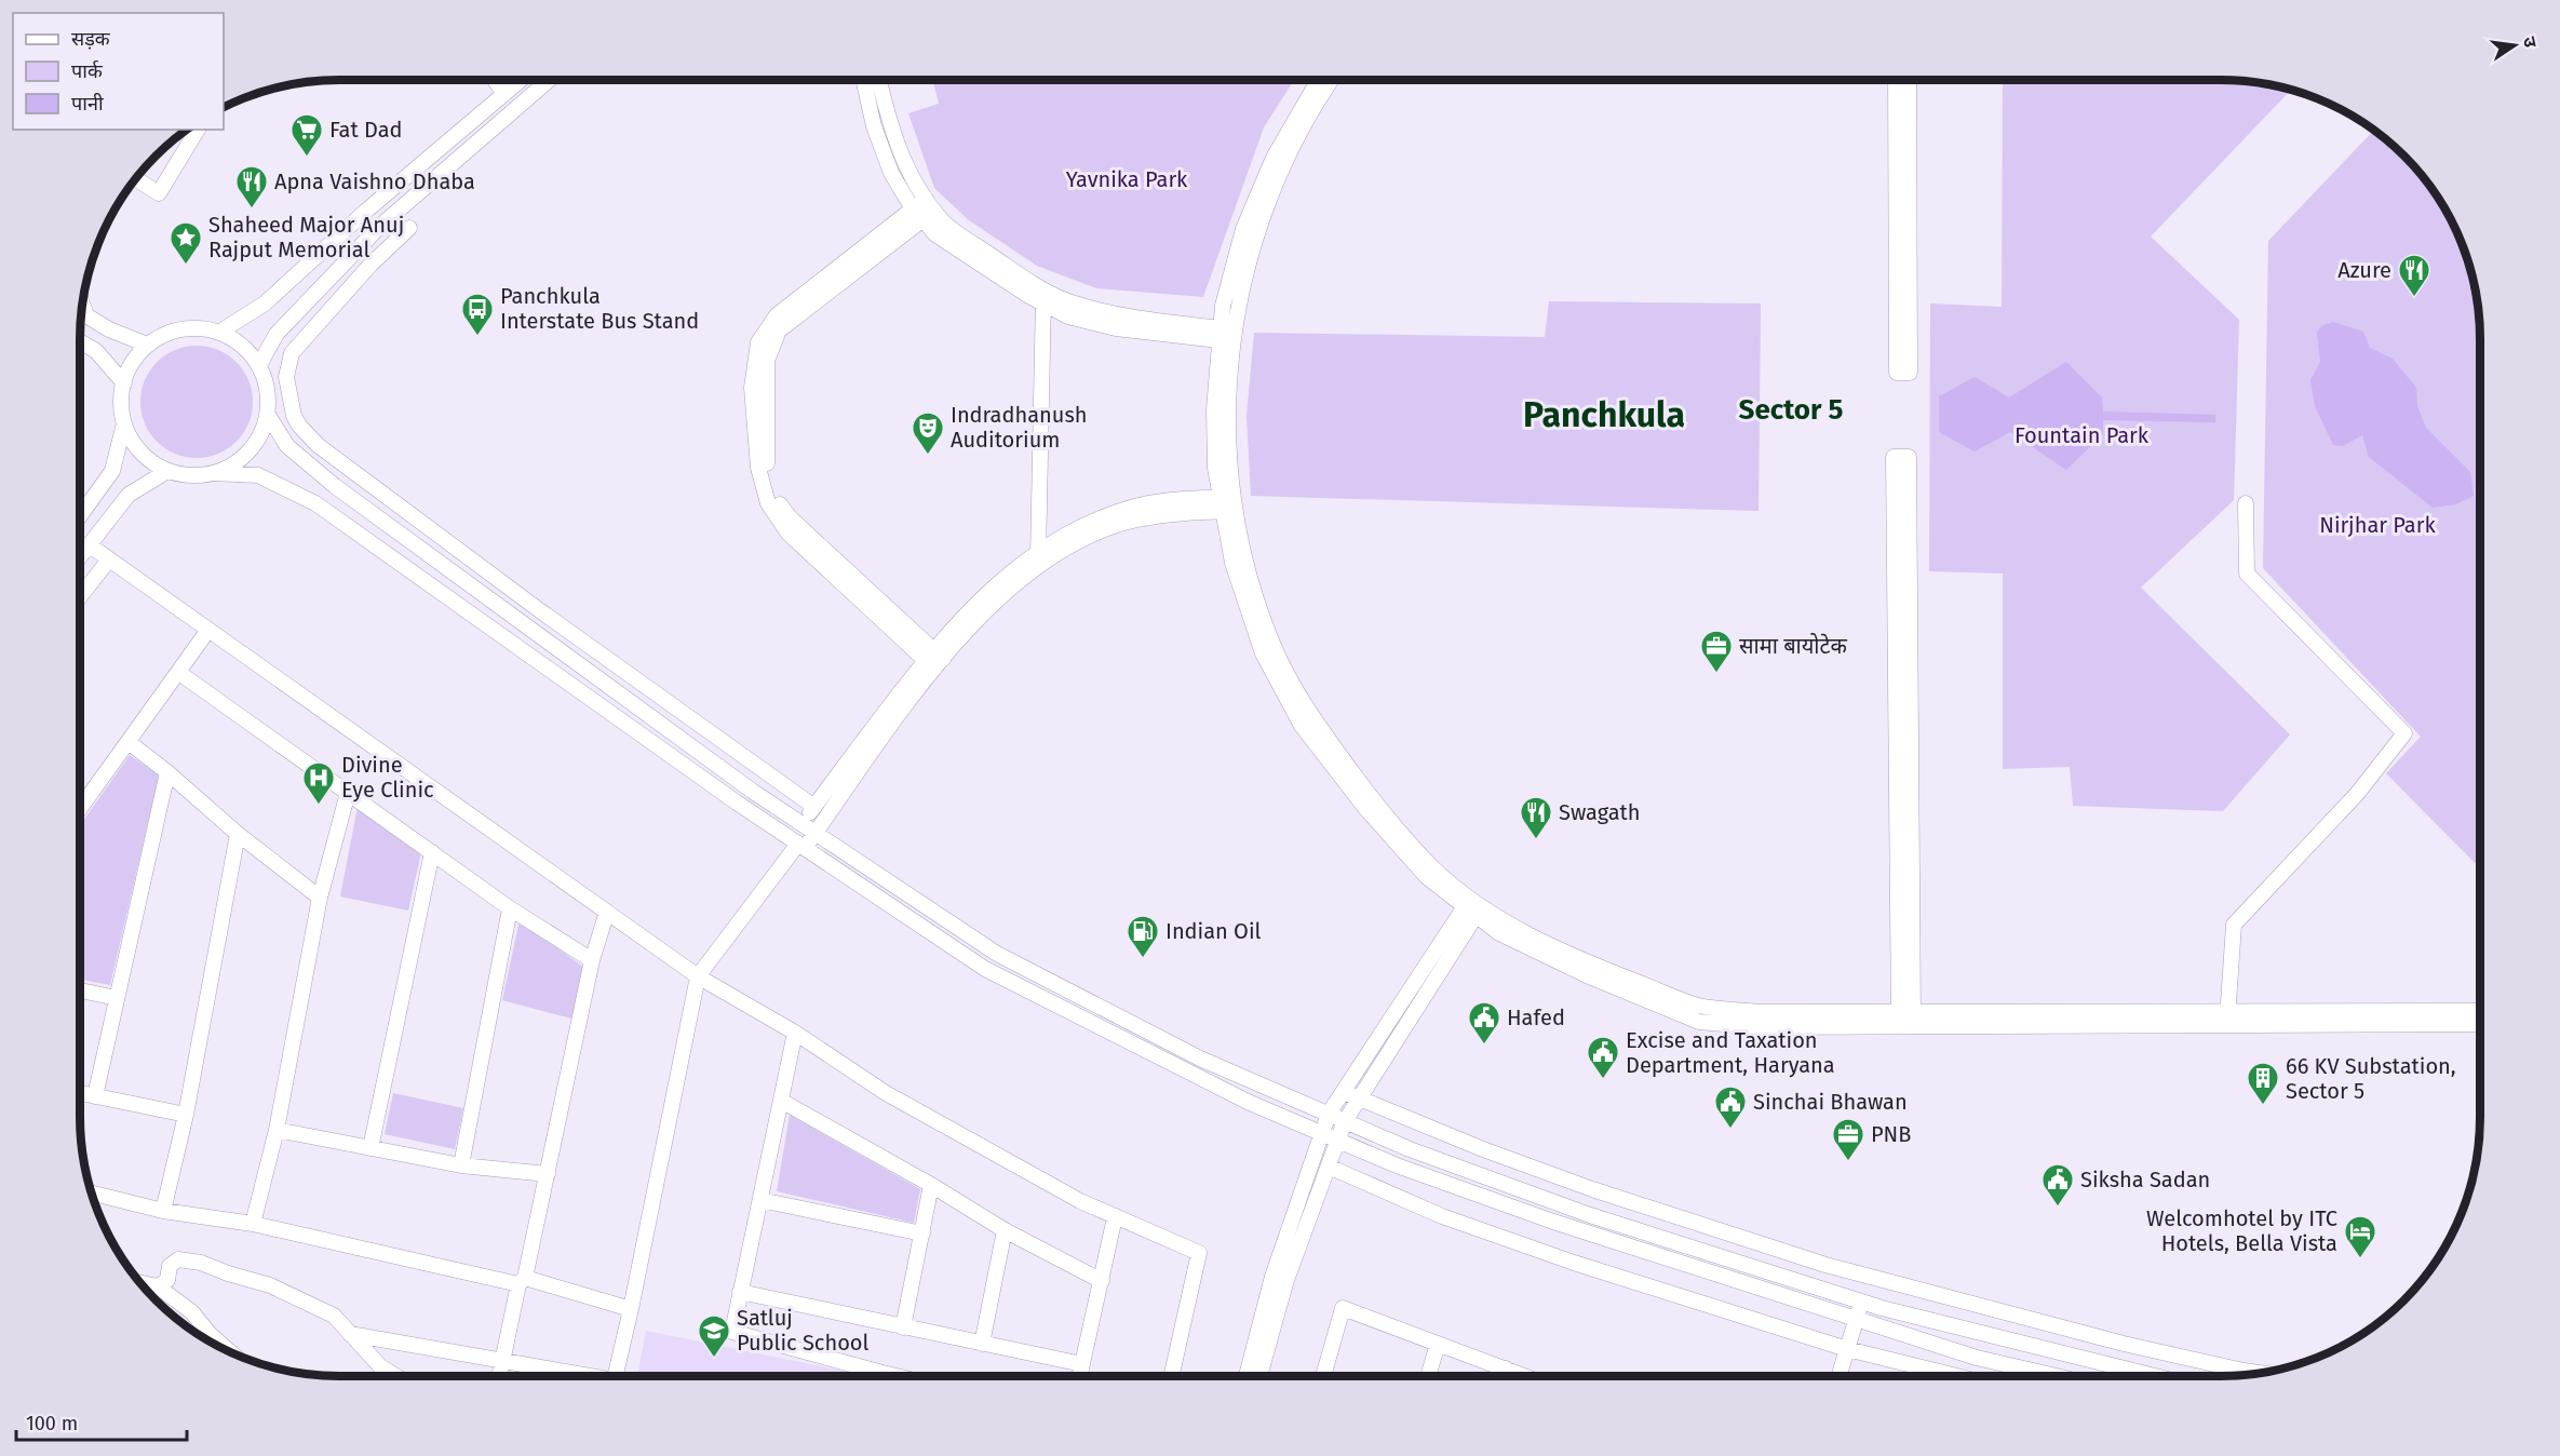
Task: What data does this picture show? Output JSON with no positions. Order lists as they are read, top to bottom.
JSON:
{
  "districts": ["Sector 5", "Panchkula"],
  "parks": ["Yavnika Park", "Fountain Park", "Nirjhar Park"],
  "places": {
    "supermarket": ["Fat Dad"],
    "restaurant": ["Apna Vaishno Dhaba", "Azure", "Swagath"],
    "place": ["Shaheed Major Anuj Rajput Memorial"],
    "bus stop": ["Panchkula Interstate Bus Stand"],
    "theatre": ["Indradhanush Auditorium"],
    "office": ["सामा बायोटेक", "PNB"],
    "hospital": ["Divine Eye Clinic"],
    "fuel station": ["Indian Oil"],
    "public building": [
      "Hafed",
      "Excise and Taxation Department, Haryana",
      "Sinchai Bhawan",
      "Siksha Sadan"
    ],
    "building": ["66 KV Substation, Sector 5"],
    "hotel": ["Welcomhotel by ITC Hotels, Bella Vista"],
    "school or university": ["Satluj Public School"]
  },
  "legend": ["सड़क", "पार्क", "पानी"],
  "scale_bar": "100 m",
  "north": "right"
}
